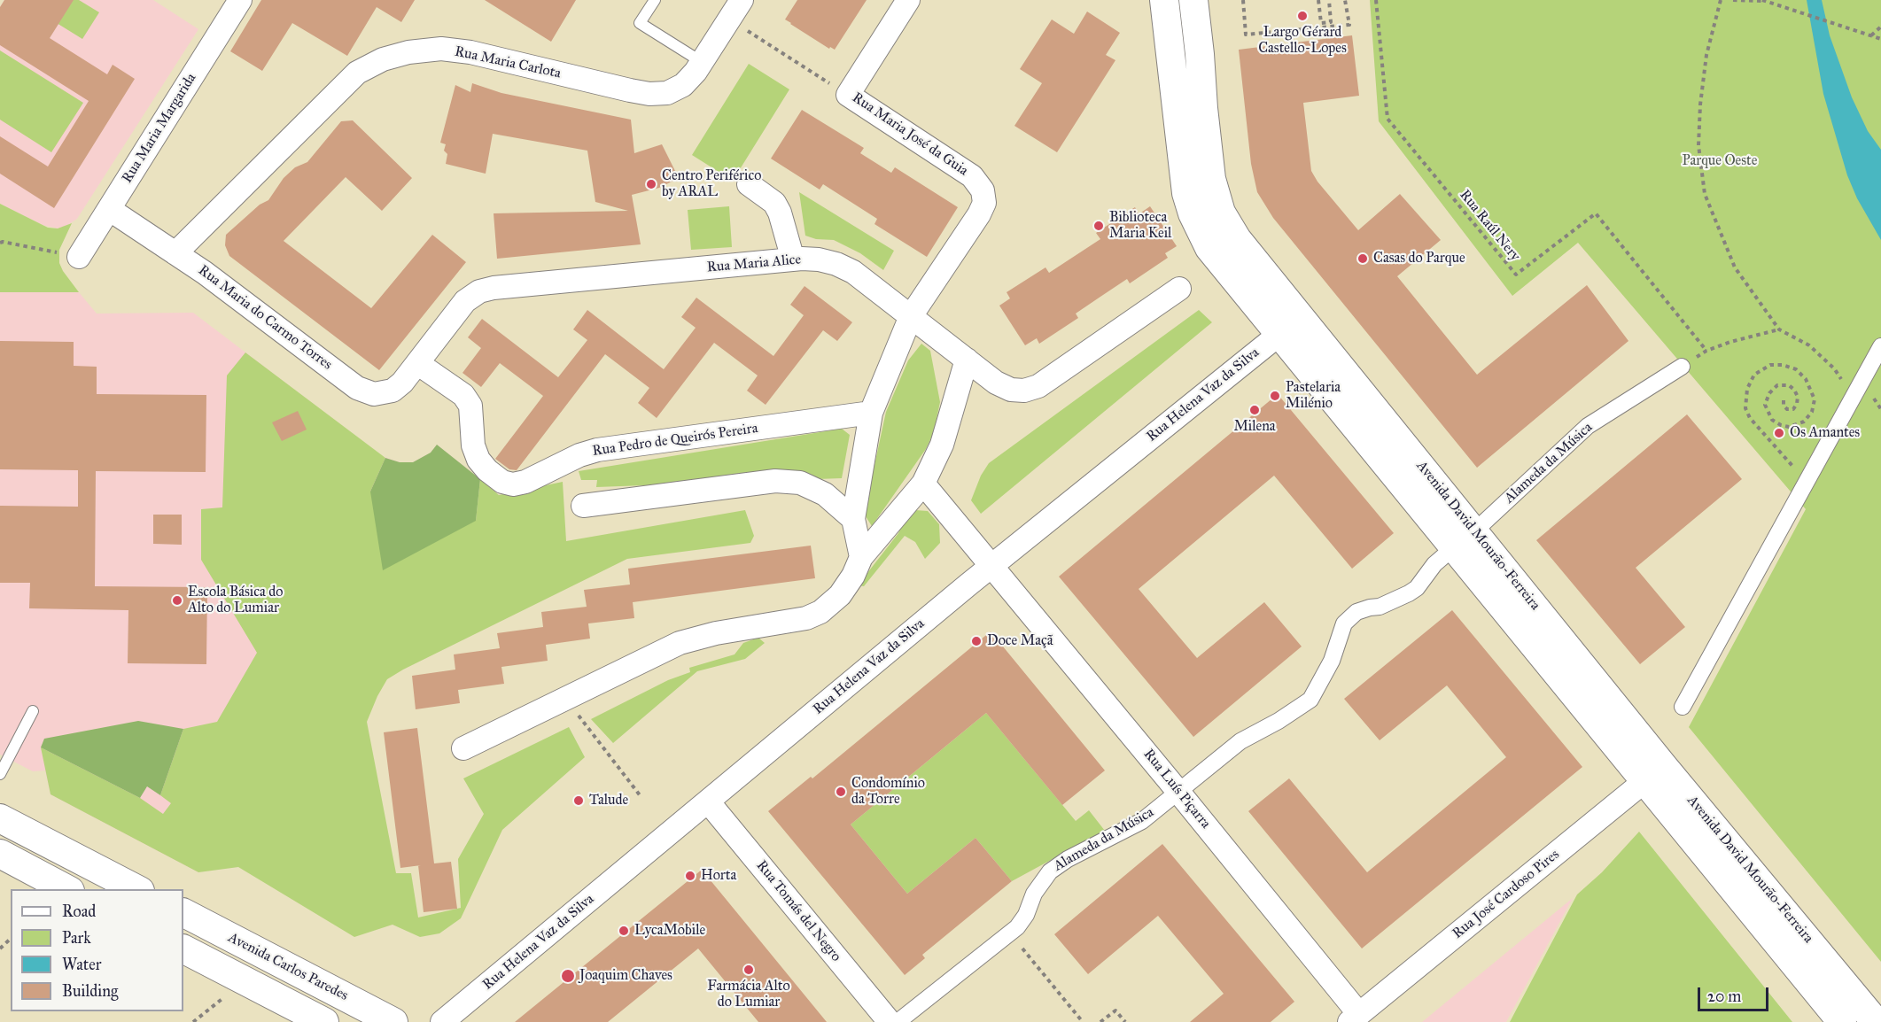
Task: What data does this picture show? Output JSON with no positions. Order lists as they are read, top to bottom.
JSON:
{
  "streets": {
    "street": [
      "Rua Maria Carlota",
      "Rua Maria Margarida",
      "Rua Maria José da Guia",
      "Rua Maria Alice",
      "Rua Maria do Carmo Torres",
      "Rua Helena Vaz da Silva",
      "Rua Pedro de Queirós Pereira",
      "Alameda da Música",
      "Avenida David Mourão-Ferreira",
      "Rua Luís Piçarra",
      "Rua José Cardoso Pires",
      "Rua Tomás del Negro",
      "Avenida Carlos Paredes"
    ],
    "path": ["Rua Raúl Nery"]
  },
  "crossings": [
    ["Rua Maria Carlota", "Rua Maria do Carmo Torres"],
    ["Rua Maria Margarida", "Rua Maria do Carmo Torres"],
    ["Rua Maria José da Guia", "Rua Maria Alice"],
    ["Rua Maria José da Guia", "Rua Pedro de Queirós Pereira"],
    ["Rua Maria Alice", "Rua Maria do Carmo Torres"],
    ["Rua Maria Alice", "Rua Pedro de Queirós Pereira"],
    ["Rua Maria do Carmo Torres", "Rua Pedro de Queirós Pereira"],
    ["Rua Helena Vaz da Silva", "Avenida David Mourão-Ferreira"],
    ["Rua Helena Vaz da Silva", "Rua Luís Piçarra"],
    ["Rua Helena Vaz da Silva", "Rua Tomás del Negro"],
    ["Alameda da Música", "Avenida David Mourão-Ferreira"],
    ["Alameda da Música", "Rua Luís Piçarra"],
    ["Avenida David Mourão-Ferreira", "Rua José Cardoso Pires"],
    ["Rua Luís Piçarra", "Rua José Cardoso Pires"]
  ],
  "parks": ["Parque Oeste"],
  "places": [
    "Largo Gérard Castello-Lopes",
    "Centro Periférico by ARAL",
    "Biblioteca Maria Keil",
    "Casas do Parque",
    "Pastelaria Milénio",
    "Milena",
    "Os Amantes",
    "Escola Básica do Alto do Lumiar",
    "Doce Maçã",
    "Condomínio da Torre",
    "Talude",
    "Horta",
    "LycaMobile",
    "Farmácia Alto do Lumiar",
    "Joaquim Chaves"
  ],
  "legend": [
    "Road",
    "Park",
    "Water",
    "Building"
  ],
  "scale_bar": "20 m"
}
